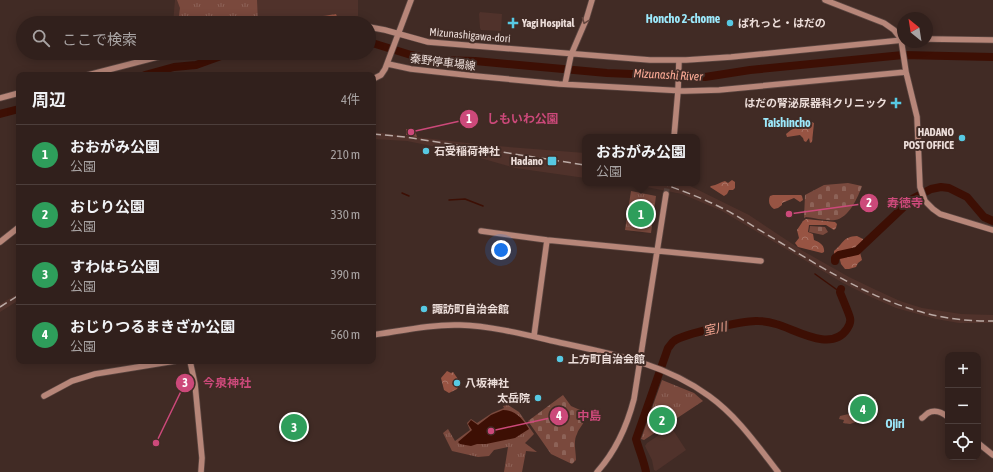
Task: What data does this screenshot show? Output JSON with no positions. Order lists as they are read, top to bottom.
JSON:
{
  "streets": {
    "street": ["Mizunashigawa-dori", "秦野停車場線"]
  },
  "districts": ["Honcho 2-chome", "Taishincho", "Ojiri"],
  "water": ["Mizunashi River", "室川"],
  "places": {
    "health": ["Yagi Hospital", "はだの腎泌尿器科クリニック"],
    "other": [
      "ぱれっと・はだの",
      "しもいわ公園",
      "HADANO POST OFFICE",
      "石受稲荷神社",
      "寿徳寺",
      "諏訪町自治会館",
      "上方町自治会館",
      "八坂神社",
      "太岳院",
      "中島",
      "今泉神社"
    ],
    "transit": ["Hadano"]
  },
  "north": "top left",
  "page": {
    "search": "ここで検索",
    "heading": ["周辺", "4件"],
    "list": [
      {
        "mark": "1",
        "name": "おおがみ公園",
        "note": "公園",
        "value": "210 m"
      },
      {
        "mark": "2",
        "name": "おじり公園",
        "note": "公園",
        "value": "330 m"
      },
      {
        "mark": "3",
        "name": "すわはら公園",
        "note": "公園",
        "value": "390 m"
      },
      {
        "mark": "4",
        "name": "おじりつるまきざか公園",
        "note": "公園",
        "value": "560 m"
      }
    ],
    "popup": ["おおがみ公園", "公園"],
    "pins": [
      "1",
      "4",
      "2",
      "3"
    ],
    "map_buttons": ["+", "−"]
  }
}
